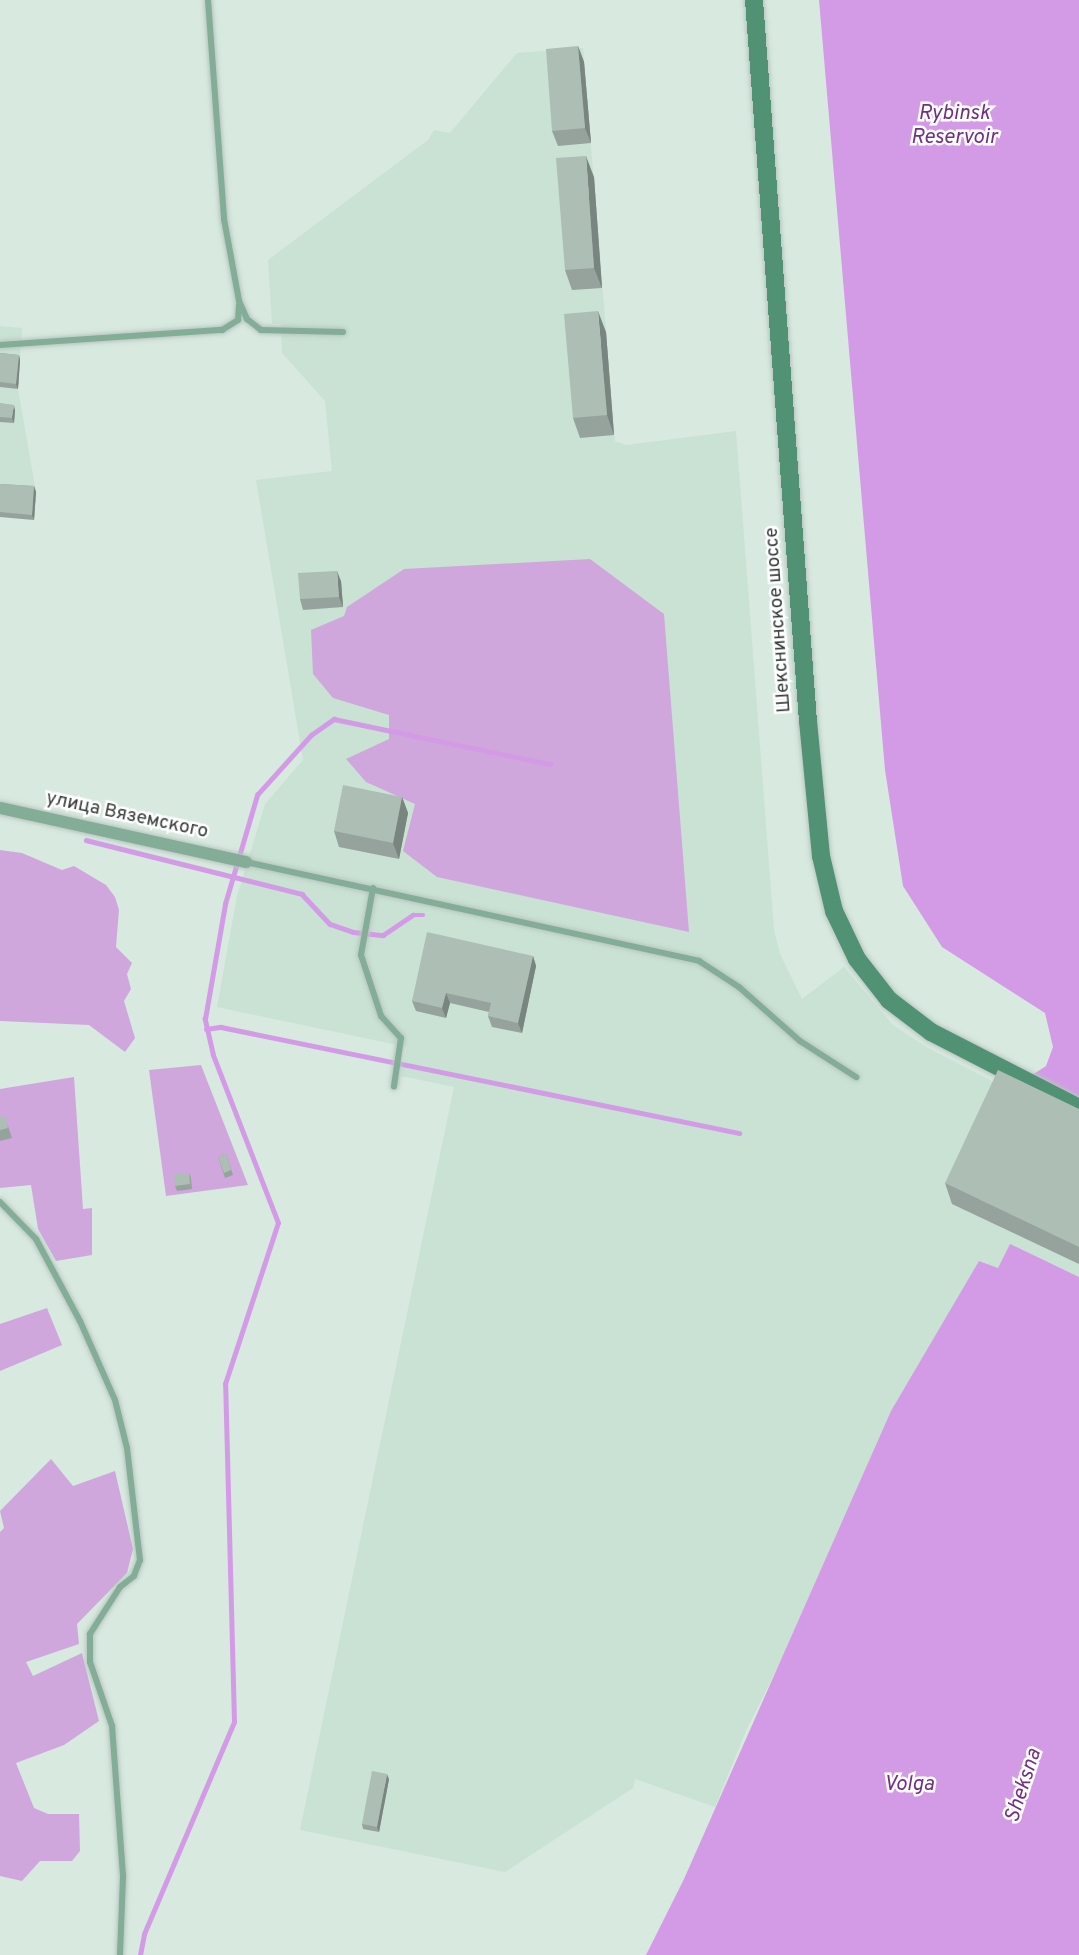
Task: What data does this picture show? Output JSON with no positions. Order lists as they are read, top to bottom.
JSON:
{
  "streets": {
    "main road": ["Шекснинское шоссе"],
    "street": ["улица Вяземского"]
  },
  "water": ["Rybinsk Reservoir", "Volga", "Sheksna"]
}
